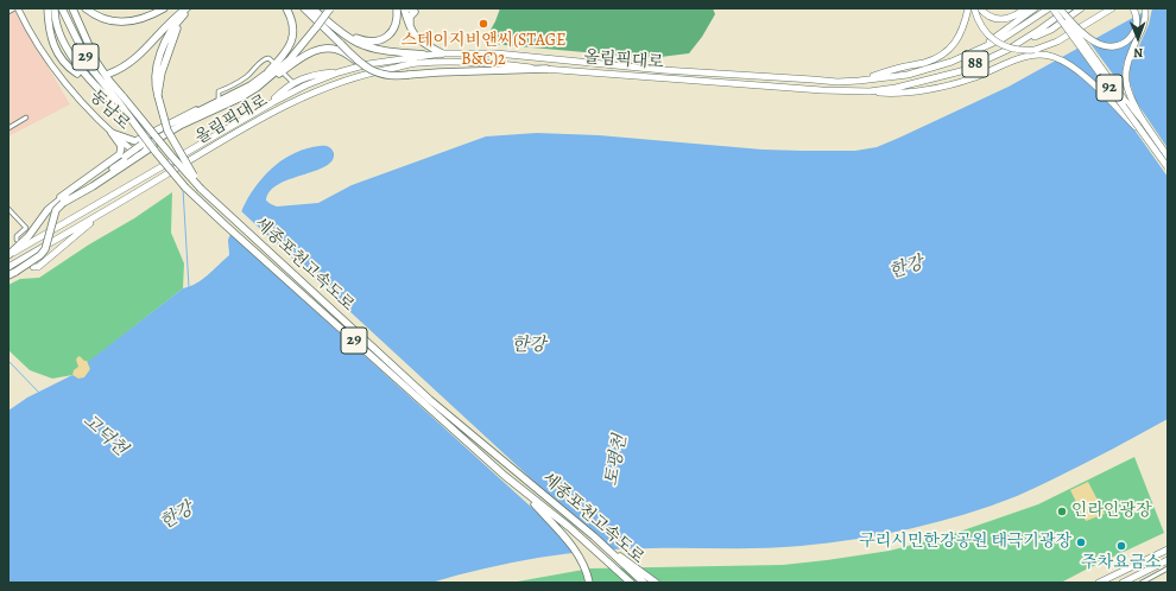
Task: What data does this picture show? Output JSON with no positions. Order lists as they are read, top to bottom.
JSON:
{
  "streets": {
    "highway": ["29", "세종포천고속도로"],
    "main road": [
      "올림픽대로",
      "88",
      "92",
      "동남로"
    ]
  },
  "water": ["한강", "고덕천", "토평천"],
  "places": [
    "스테이지비앤씨(STAGE B&C)2",
    "인라인광장",
    "구리시민한강공원 태극기광장",
    "주차요금소"
  ],
  "north": "bottom"
}
